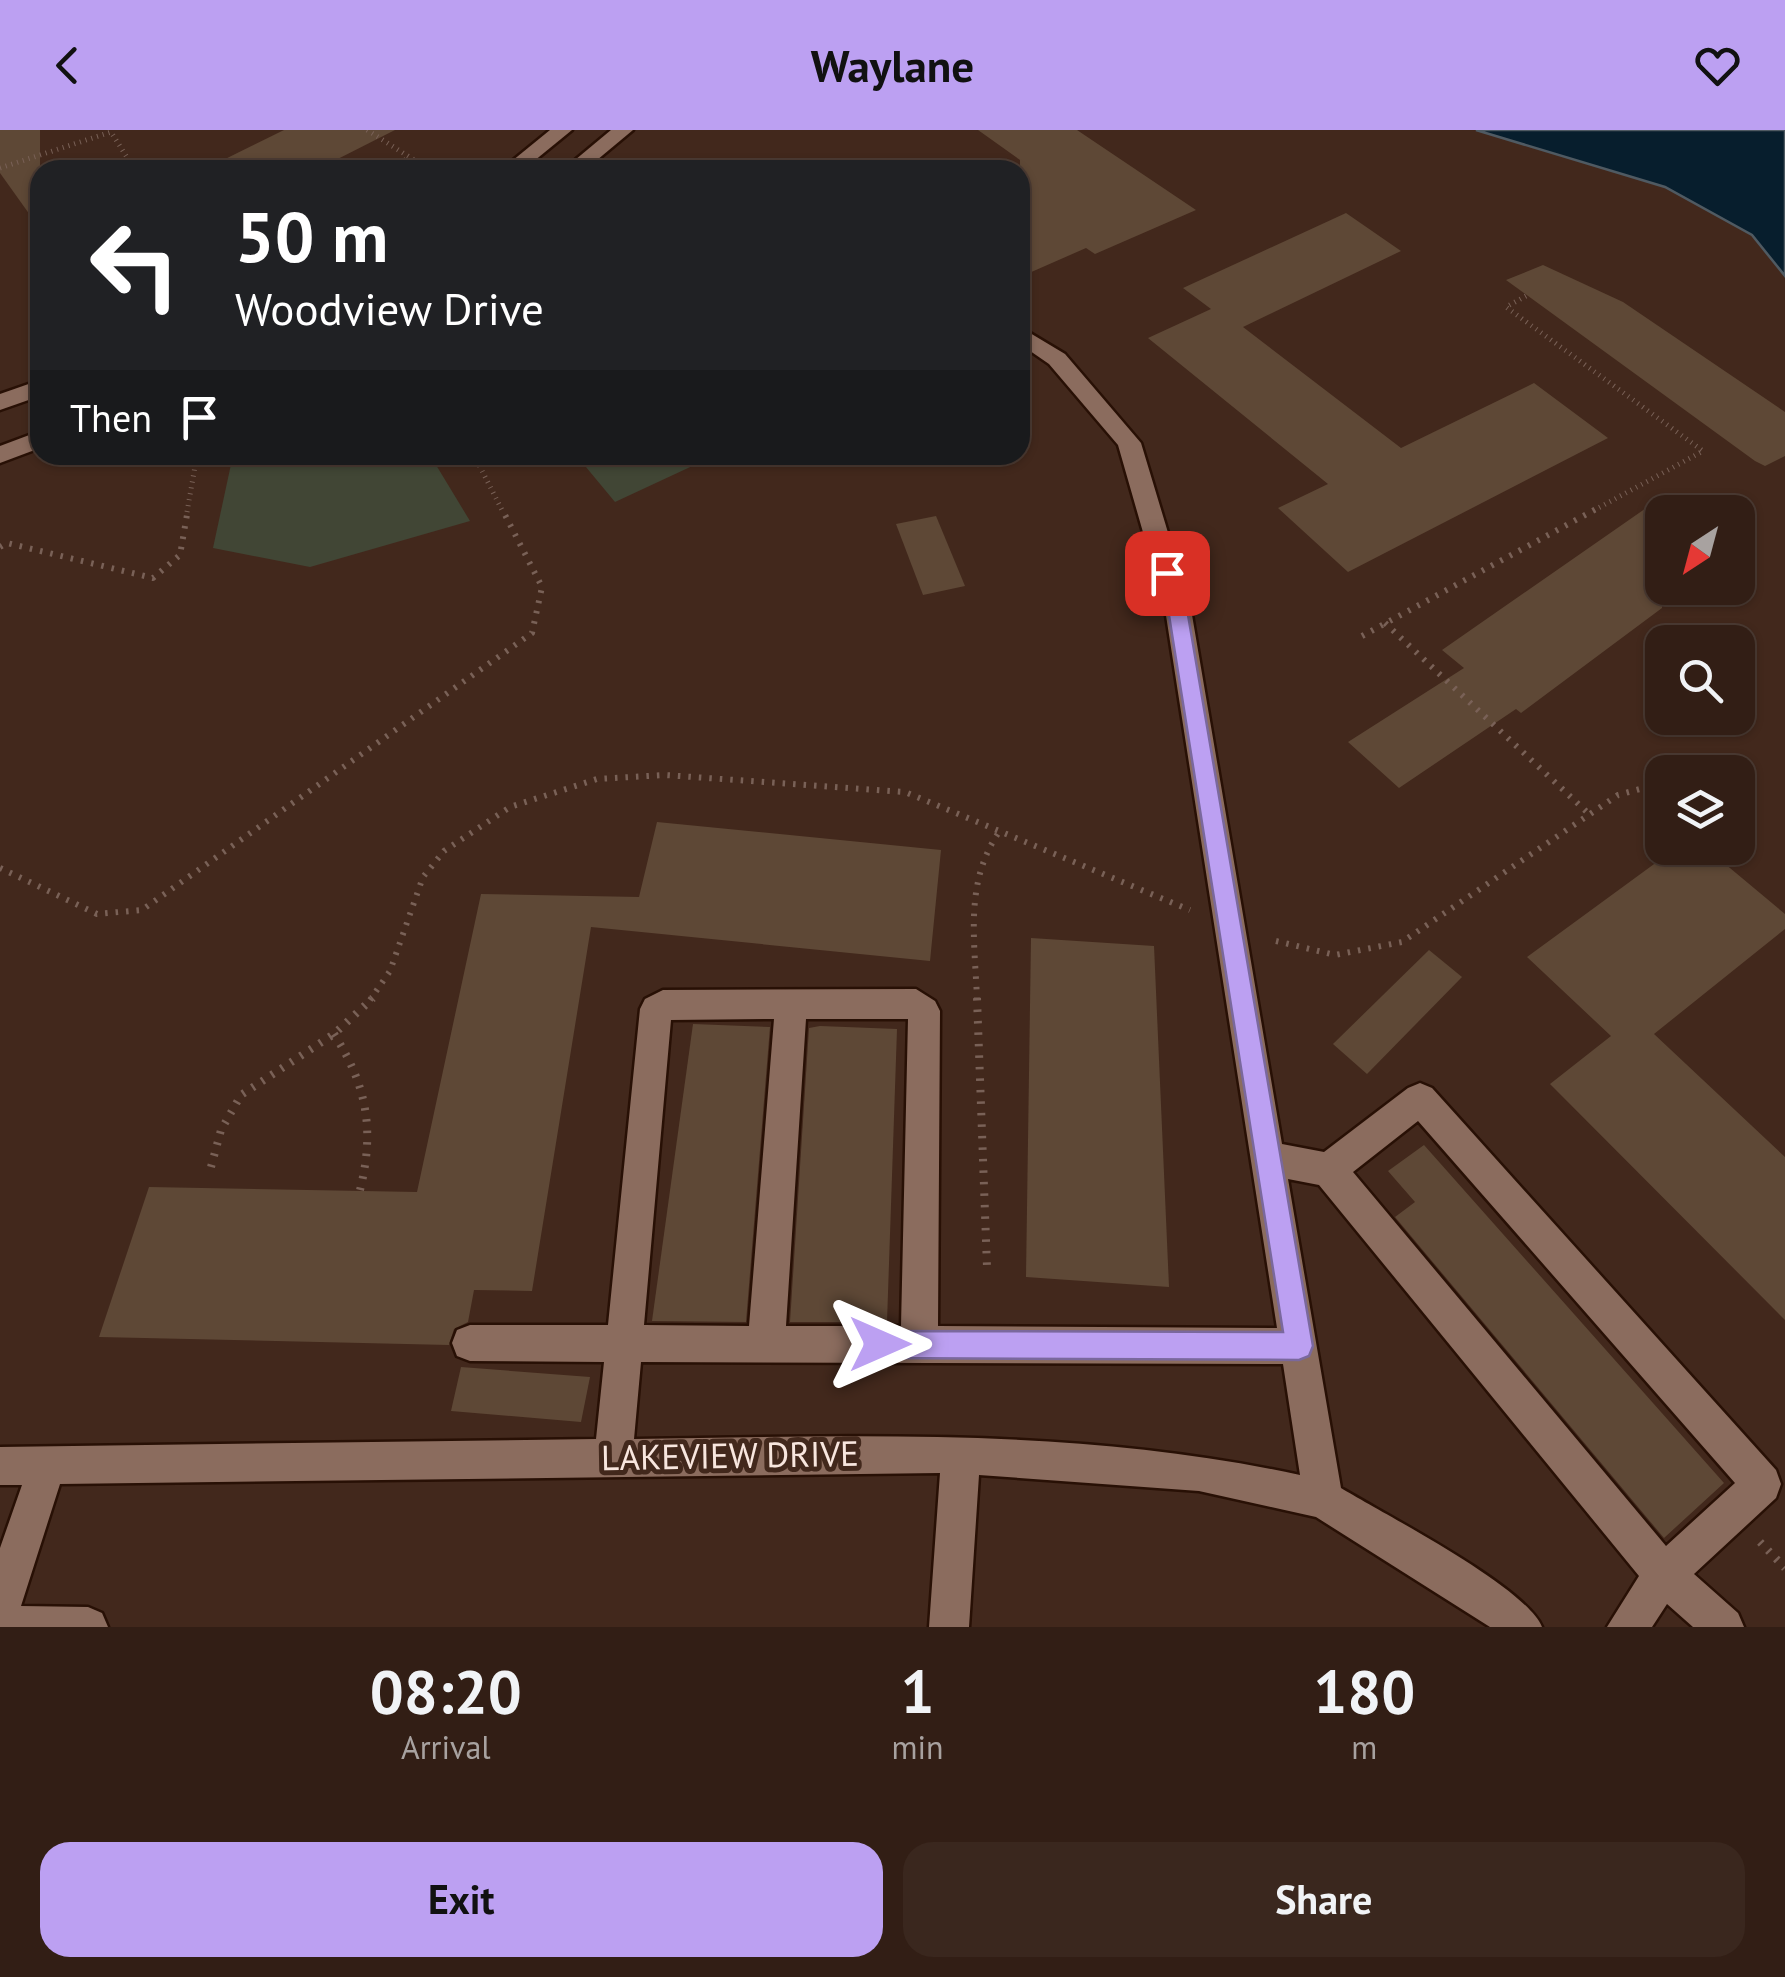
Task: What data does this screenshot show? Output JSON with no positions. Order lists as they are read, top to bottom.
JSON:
{
  "streets": {
    "street": ["LAKEVIEW DRIVE"]
  },
  "north": "bottom left",
  "page": {
    "header": "Waylane",
    "turn": ["50 m", "Woodview Drive"],
    "then": "Then",
    "eta": [
      "08:20",
      "Arrival",
      "1",
      "min",
      "180",
      "m"
    ],
    "buttons": ["Exit", "Share"]
  }
}
